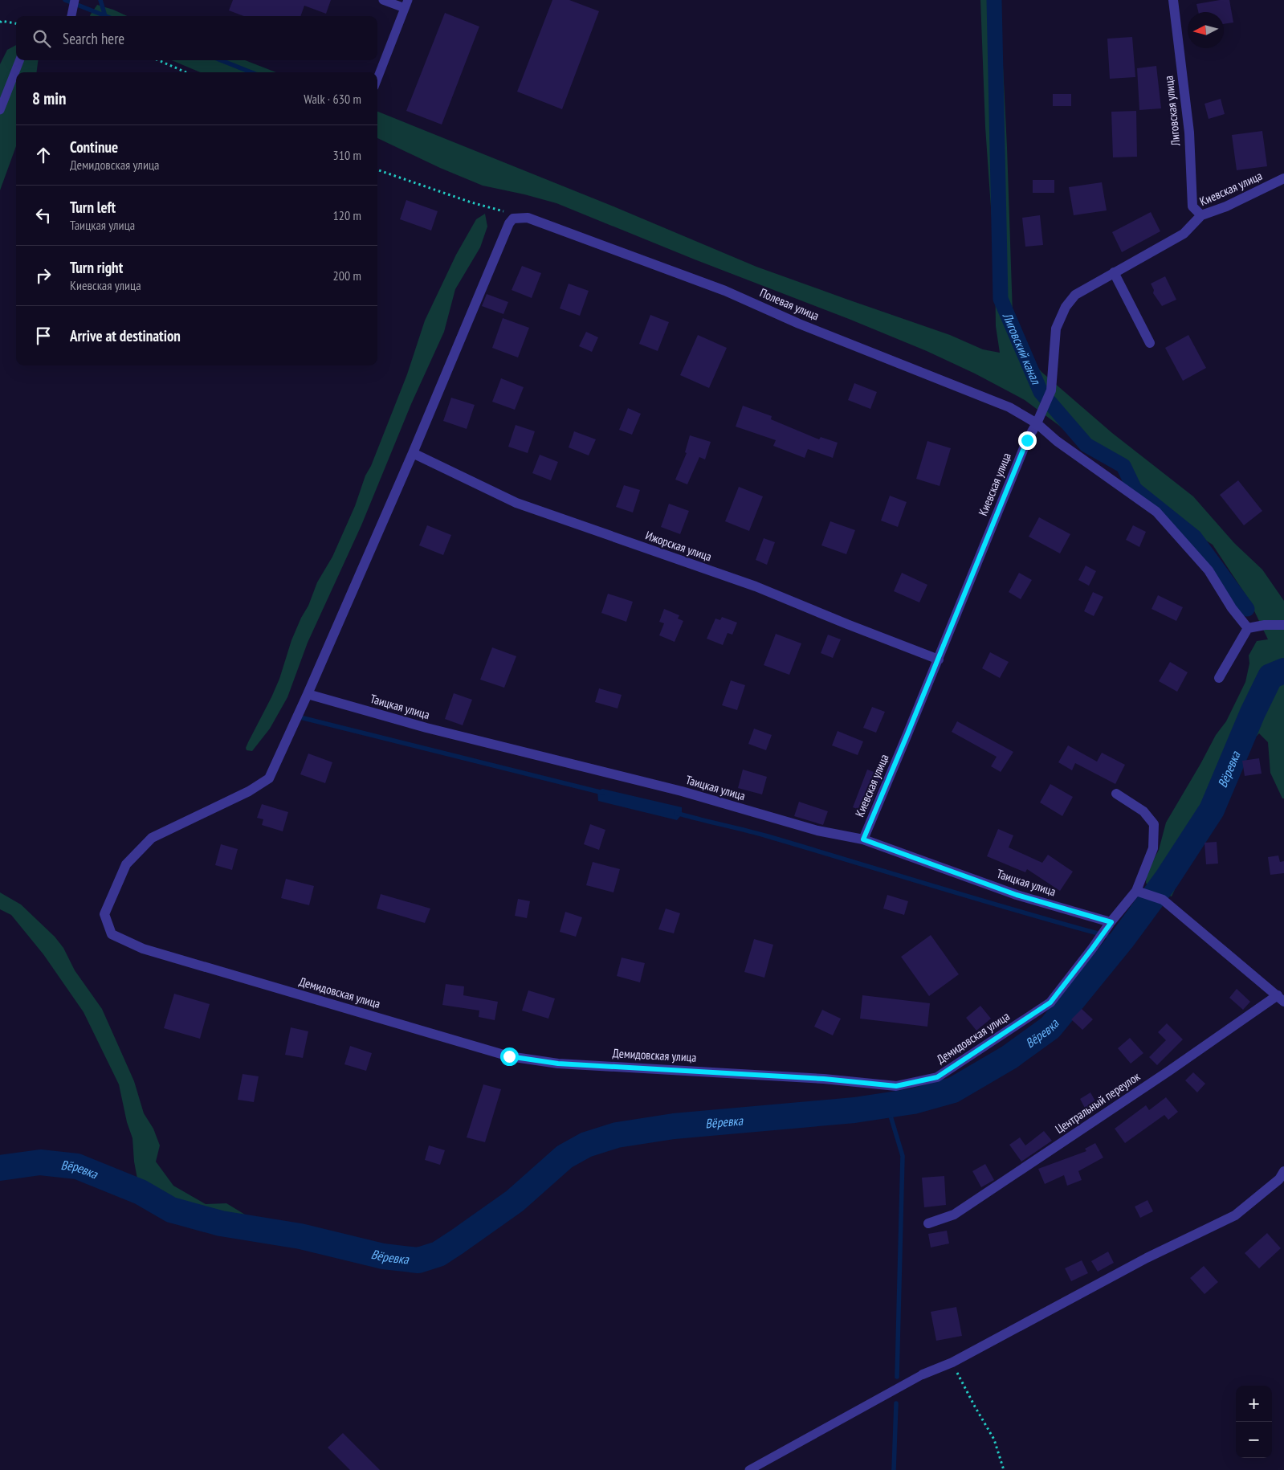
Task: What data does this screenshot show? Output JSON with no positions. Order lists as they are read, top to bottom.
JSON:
{
  "streets": {
    "street": [
      "Лиговская улица",
      "Киевская улица",
      "Полевая улица",
      "Ижорская улица",
      "Таицкая улица",
      "Демидовская улица",
      "Центральный переулок"
    ]
  },
  "crossings": [
    ["Лиговская улица", "Киевская улица"],
    ["Киевская улица", "Полевая улица"],
    ["Киевская улица", "Ижорская улица"],
    ["Киевская улица", "Таицкая улица"],
    ["Полевая улица", "Ижорская улица"],
    ["Таицкая улица", "Демидовская улица"]
  ],
  "water": ["Лиговский канал", "Вёревка"],
  "north": "left",
  "page": {
    "search": "Search here",
    "heading": ["8 min", "Walk · 630 m"],
    "list": [
      ["Continue", "Демидовская улица", "310 m"],
      ["Turn left", "Таицкая улица", "120 m"],
      ["Turn right", "Киевская улица", "200 m"],
      "Arrive at destination"
    ],
    "map_buttons": ["+", "−"]
  }
}
